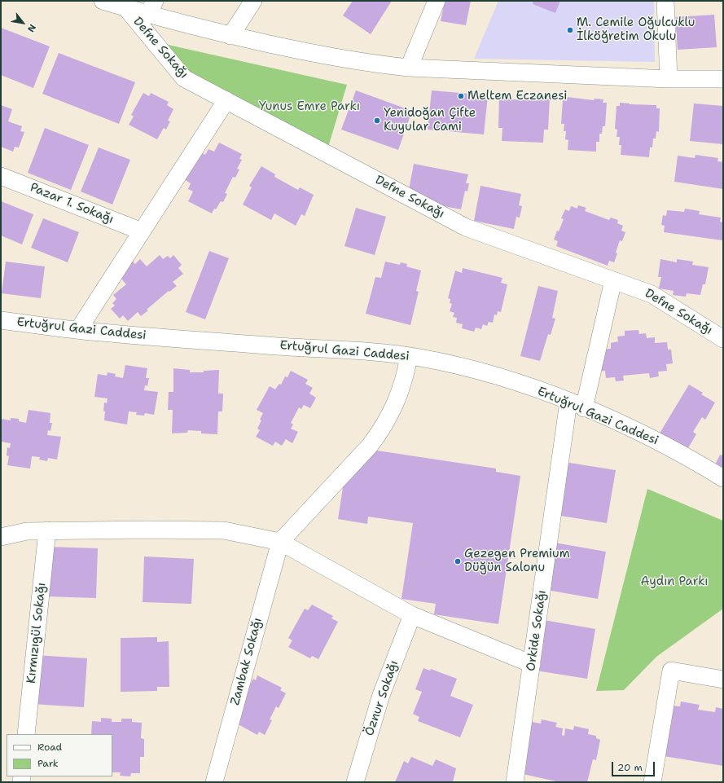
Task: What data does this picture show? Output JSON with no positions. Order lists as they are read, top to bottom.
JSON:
{
  "streets": {
    "street": [
      "Defne Sokağı",
      "Pazar 1. Sokağı",
      "Ertuğrul Gazi Caddesi",
      "Orkide Sokağı",
      "Kırmızıgül Sokağı",
      "Zambak Sokağı",
      "Öznur Sokağı"
    ]
  },
  "crossings": [
    ["Ertuğrul Gazi Caddesi", "Orkide Sokağı"]
  ],
  "parks": ["Yunus Emre Parkı", "Aydın Parkı"],
  "places": [
    "M. Cemile Oğulcuklu İlköğretim Okulu",
    "Meltem Eczanesi",
    "Yenidoğan Çifte Kuyular Cami",
    "Gezegen Premium Düğün Salonu"
  ],
  "legend": ["Road", "Park"],
  "scale_bar": "20 m",
  "north": "bottom right"
}
